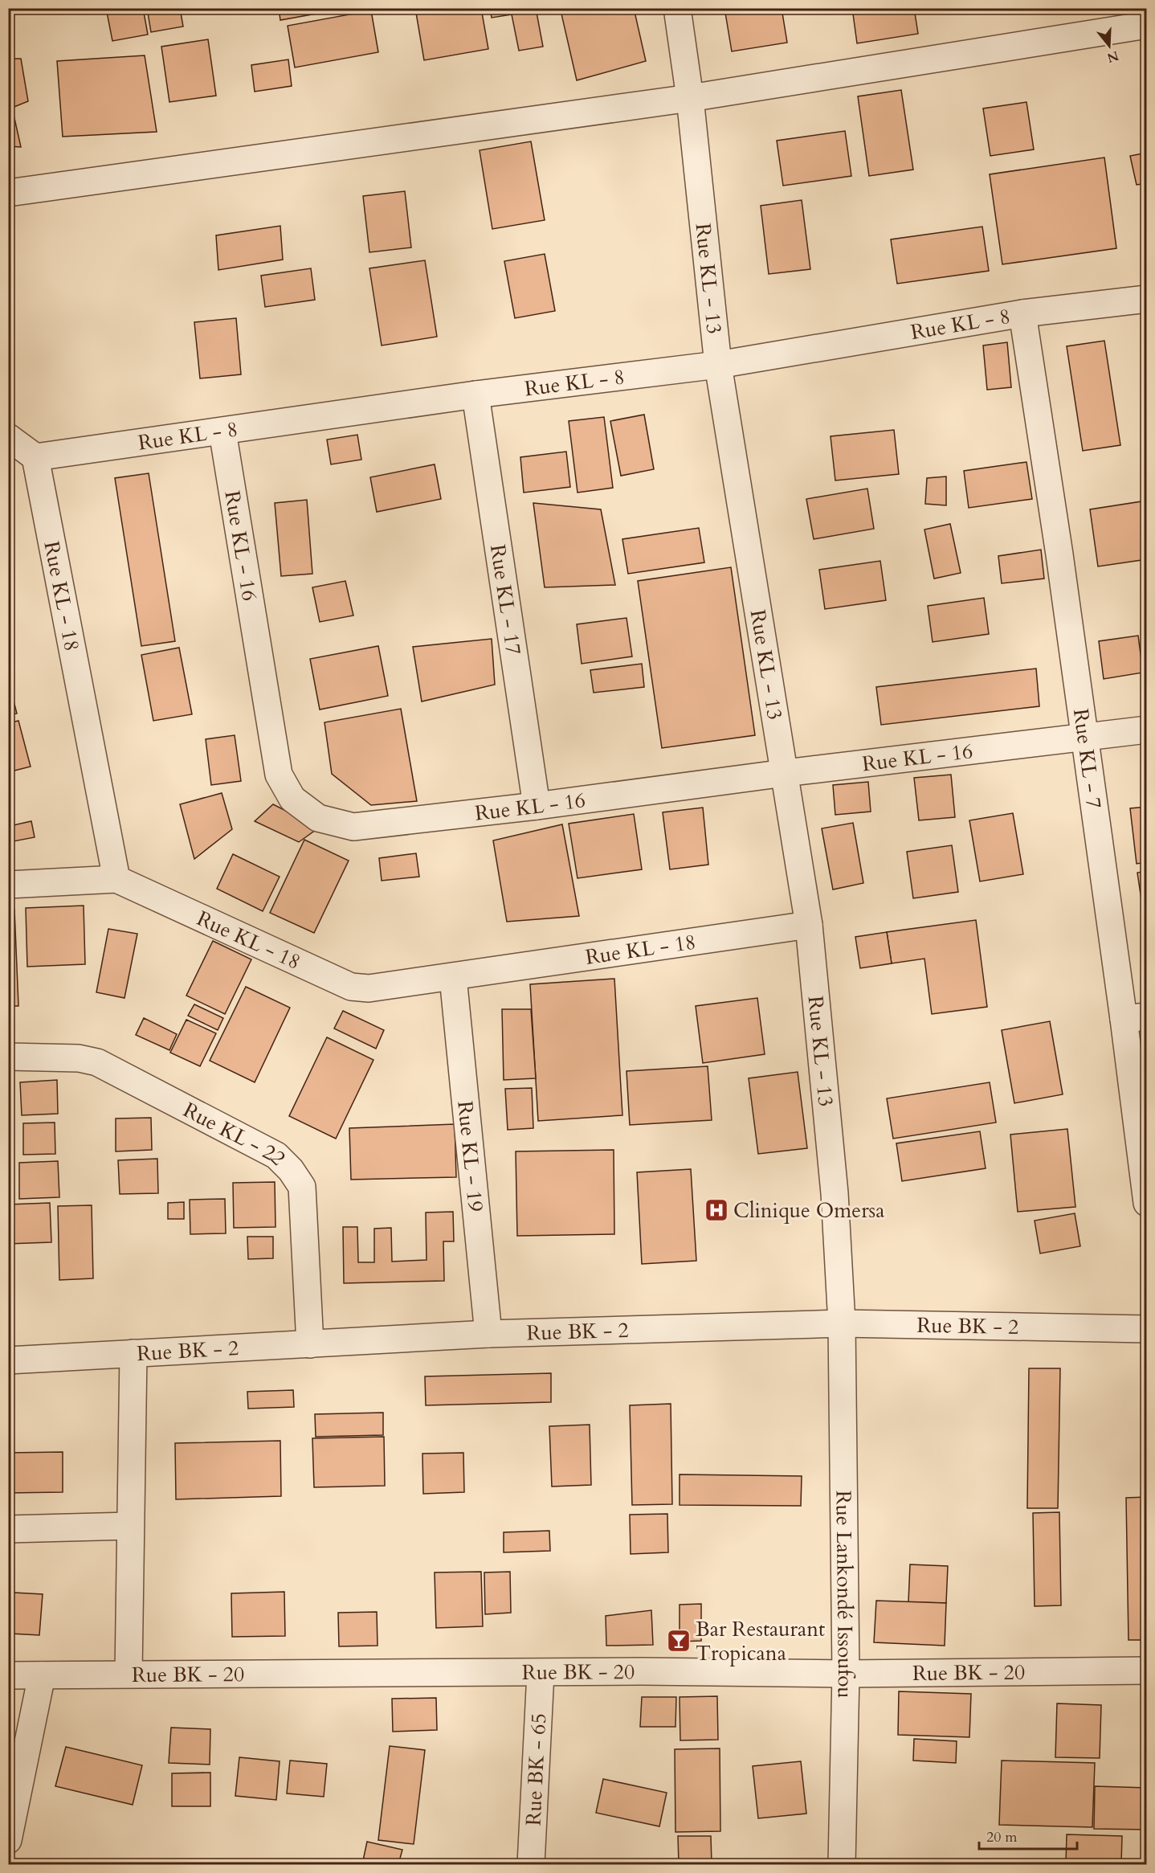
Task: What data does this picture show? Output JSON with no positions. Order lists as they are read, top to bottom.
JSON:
{
  "streets": {
    "street": [
      "Rue KL - 13",
      "Rue KL - 8",
      "Rue KL - 16",
      "Rue KL - 18",
      "Rue KL - 17",
      "Rue KL - 7",
      "Rue KL - 22",
      "Rue KL - 19",
      "Rue BK - 2",
      "Rue Lankondé Issoufou",
      "Rue BK - 20",
      "Rue BK - 65"
    ]
  },
  "crossings": [
    ["Rue KL - 13", "Rue KL - 8"],
    ["Rue KL - 13", "Rue KL - 16"],
    ["Rue KL - 13", "Rue KL - 18"],
    ["Rue KL - 13", "Rue BK - 2"],
    ["Rue KL - 13", "Rue Lankondé Issoufou"],
    ["Rue KL - 8", "Rue KL - 16"],
    ["Rue KL - 8", "Rue KL - 18"],
    ["Rue KL - 8", "Rue KL - 17"],
    ["Rue KL - 8", "Rue KL - 7"],
    ["Rue KL - 16", "Rue KL - 17"],
    ["Rue KL - 16", "Rue KL - 7"],
    ["Rue KL - 18", "Rue KL - 19"],
    ["Rue KL - 22", "Rue BK - 2"],
    ["Rue KL - 19", "Rue BK - 2"],
    ["Rue BK - 2", "Rue Lankondé Issoufou"],
    ["Rue Lankondé Issoufou", "Rue BK - 20"],
    ["Rue BK - 20", "Rue BK - 65"]
  ],
  "places": {
    "hospital": ["Clinique Omersa"],
    "bar": ["Bar Restaurant Tropicana"]
  },
  "scale_bar": "20 m",
  "north": "bottom"
}
